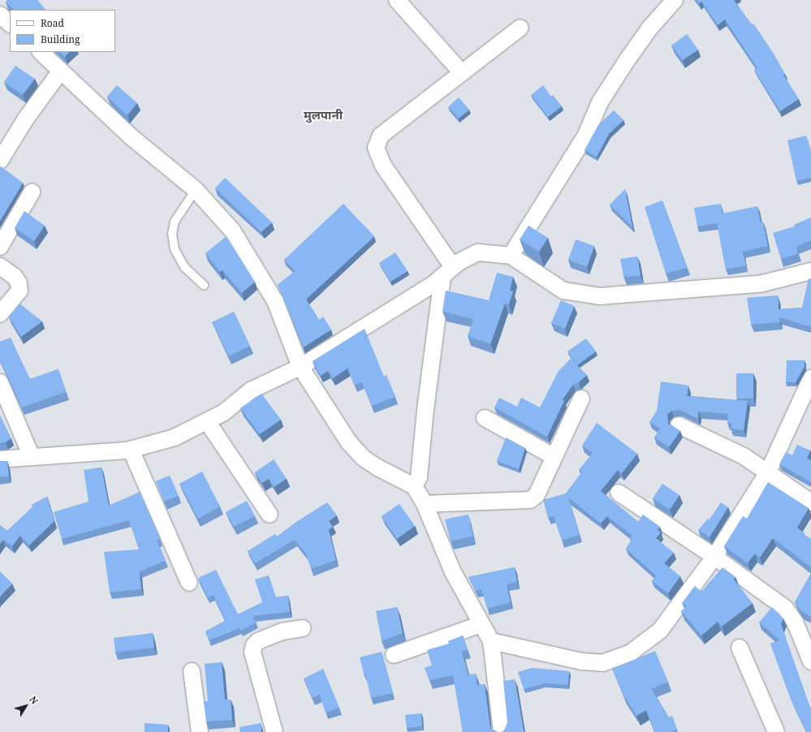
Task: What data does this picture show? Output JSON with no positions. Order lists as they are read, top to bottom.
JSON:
{
  "districts": ["मुलपानी"],
  "legend": ["Road", "Building"],
  "north": "top right"
}
